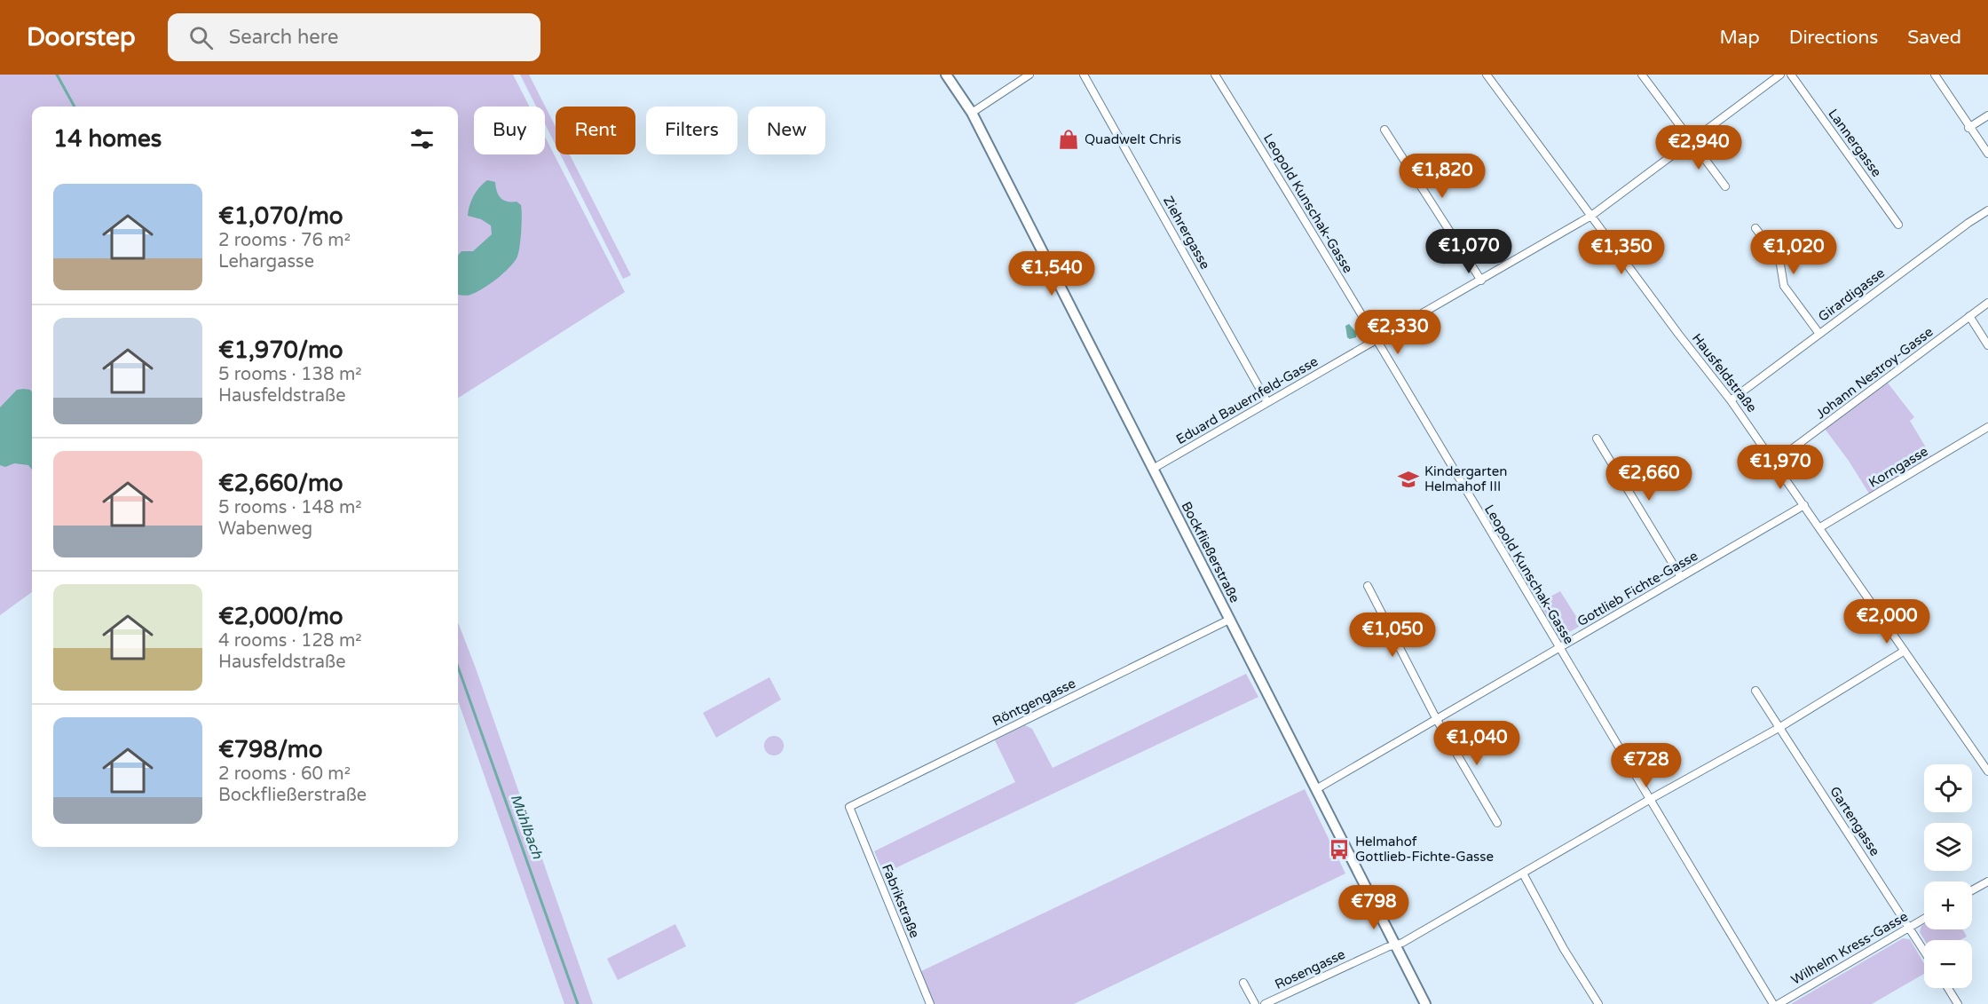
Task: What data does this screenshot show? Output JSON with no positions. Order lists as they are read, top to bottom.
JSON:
{
  "streets": {
    "main road": ["Bockfließerstraße"],
    "street": [
      "Lannergasse",
      "Leopold Kunschak-Gasse",
      "Ziehrergasse",
      "Girardigasse",
      "Hausfeldstraße",
      "Johann Nestroy-Gasse",
      "Eduard Bauernfeld-Gasse",
      "Korngasse",
      "Gottlieb Fichte-Gasse",
      "Röntgengasse",
      "Gartengasse",
      "Fabrikstraße",
      "Wilhelm Kress-Gasse",
      "Rosengasse"
    ]
  },
  "crossings": [
    ["Leopold Kunschak-Gasse", "Eduard Bauernfeld-Gasse"],
    ["Leopold Kunschak-Gasse", "Gottlieb Fichte-Gasse"],
    ["Leopold Kunschak-Gasse", "Rosengasse"],
    ["Ziehrergasse", "Eduard Bauernfeld-Gasse"],
    ["Girardigasse", "Hausfeldstraße"],
    ["Hausfeldstraße", "Johann Nestroy-Gasse"],
    ["Hausfeldstraße", "Eduard Bauernfeld-Gasse"],
    ["Hausfeldstraße", "Korngasse"],
    ["Hausfeldstraße", "Gottlieb Fichte-Gasse"],
    ["Hausfeldstraße", "Rosengasse"],
    ["Eduard Bauernfeld-Gasse", "Bockfließerstraße"],
    ["Bockfließerstraße", "Gottlieb Fichte-Gasse"],
    ["Bockfließerstraße", "Röntgengasse"],
    ["Bockfließerstraße", "Rosengasse"],
    ["Röntgengasse", "Fabrikstraße"],
    ["Gartengasse", "Wilhelm Kress-Gasse"],
    ["Gartengasse", "Rosengasse"]
  ],
  "water": ["Mühlbach"],
  "places": {
    "shop": ["Quadwelt Chris"],
    "school or university": ["Kindergarten Helmahof III"],
    "bus stop": ["Helmahof Gottlieb-Fichte-Gasse"]
  },
  "page": {
    "header": "Doorstep",
    "search": "Search here",
    "nav": ["Map", "Directions", "Saved"],
    "chip": [
      "Buy",
      "Rent",
      "Filters",
      "New"
    ],
    "heading": "14 homes",
    "price": [
      "€2,940",
      "€1,820",
      "€1,070",
      "€1,350",
      "€1,020",
      "€1,540",
      "€2,330",
      "€1,970",
      "€2,660",
      "€2,000",
      "€1,050",
      "€1,040",
      "€728",
      "€798"
    ],
    "list": [
      {
        "name": "€1,070/mo",
        "note": "2 rooms · 76 m² · Lehargasse"
      },
      {
        "name": "€1,970/mo",
        "note": "5 rooms · 138 m² · Hausfeldstraße"
      },
      {
        "name": "€2,660/mo",
        "note": "5 rooms · 148 m² · Wabenweg"
      },
      {
        "name": "€2,000/mo",
        "note": "4 rooms · 128 m² · Hausfeldstraße"
      },
      {
        "name": "€798/mo",
        "note": "2 rooms · 60 m² · Bockfließerstraße"
      }
    ],
    "map_buttons": ["+", "−"]
  }
}
